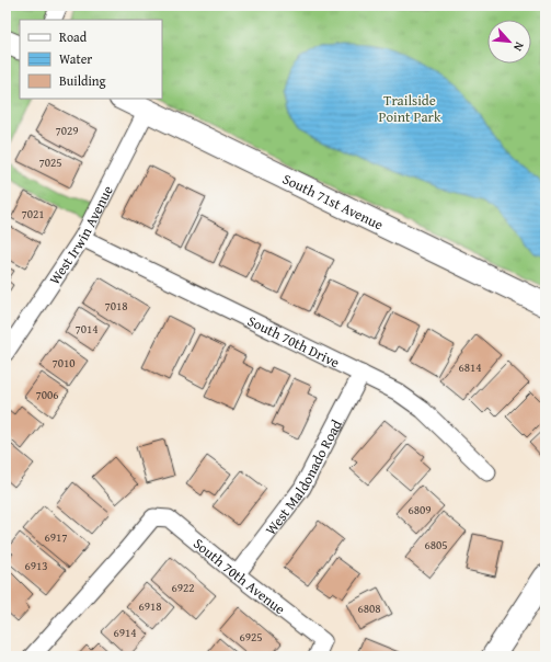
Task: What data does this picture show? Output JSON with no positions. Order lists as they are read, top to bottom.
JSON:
{
  "streets": {
    "street": [
      "South 71st Avenue",
      "West Irwin Avenue",
      "South 70th Drive",
      "West Maldonado Road",
      "South 70th Avenue"
    ]
  },
  "crossings": [
    ["South 71st Avenue", "West Irwin Avenue"],
    ["West Irwin Avenue", "South 70th Drive"],
    ["South 70th Drive", "West Maldonado Road"],
    ["West Maldonado Road", "South 70th Avenue"]
  ],
  "parks": ["Trailside Point Park"],
  "house_numbers": [
    "7029",
    "7025",
    "7021",
    "7018",
    "7014",
    "7010",
    "6814",
    "7006",
    "6809",
    "6917",
    "6805",
    "6913",
    "6922",
    "6918",
    "6808",
    "6914",
    "6925"
  ],
  "legend": ["Road", "Water", "Building"],
  "north": "bottom right"
}
